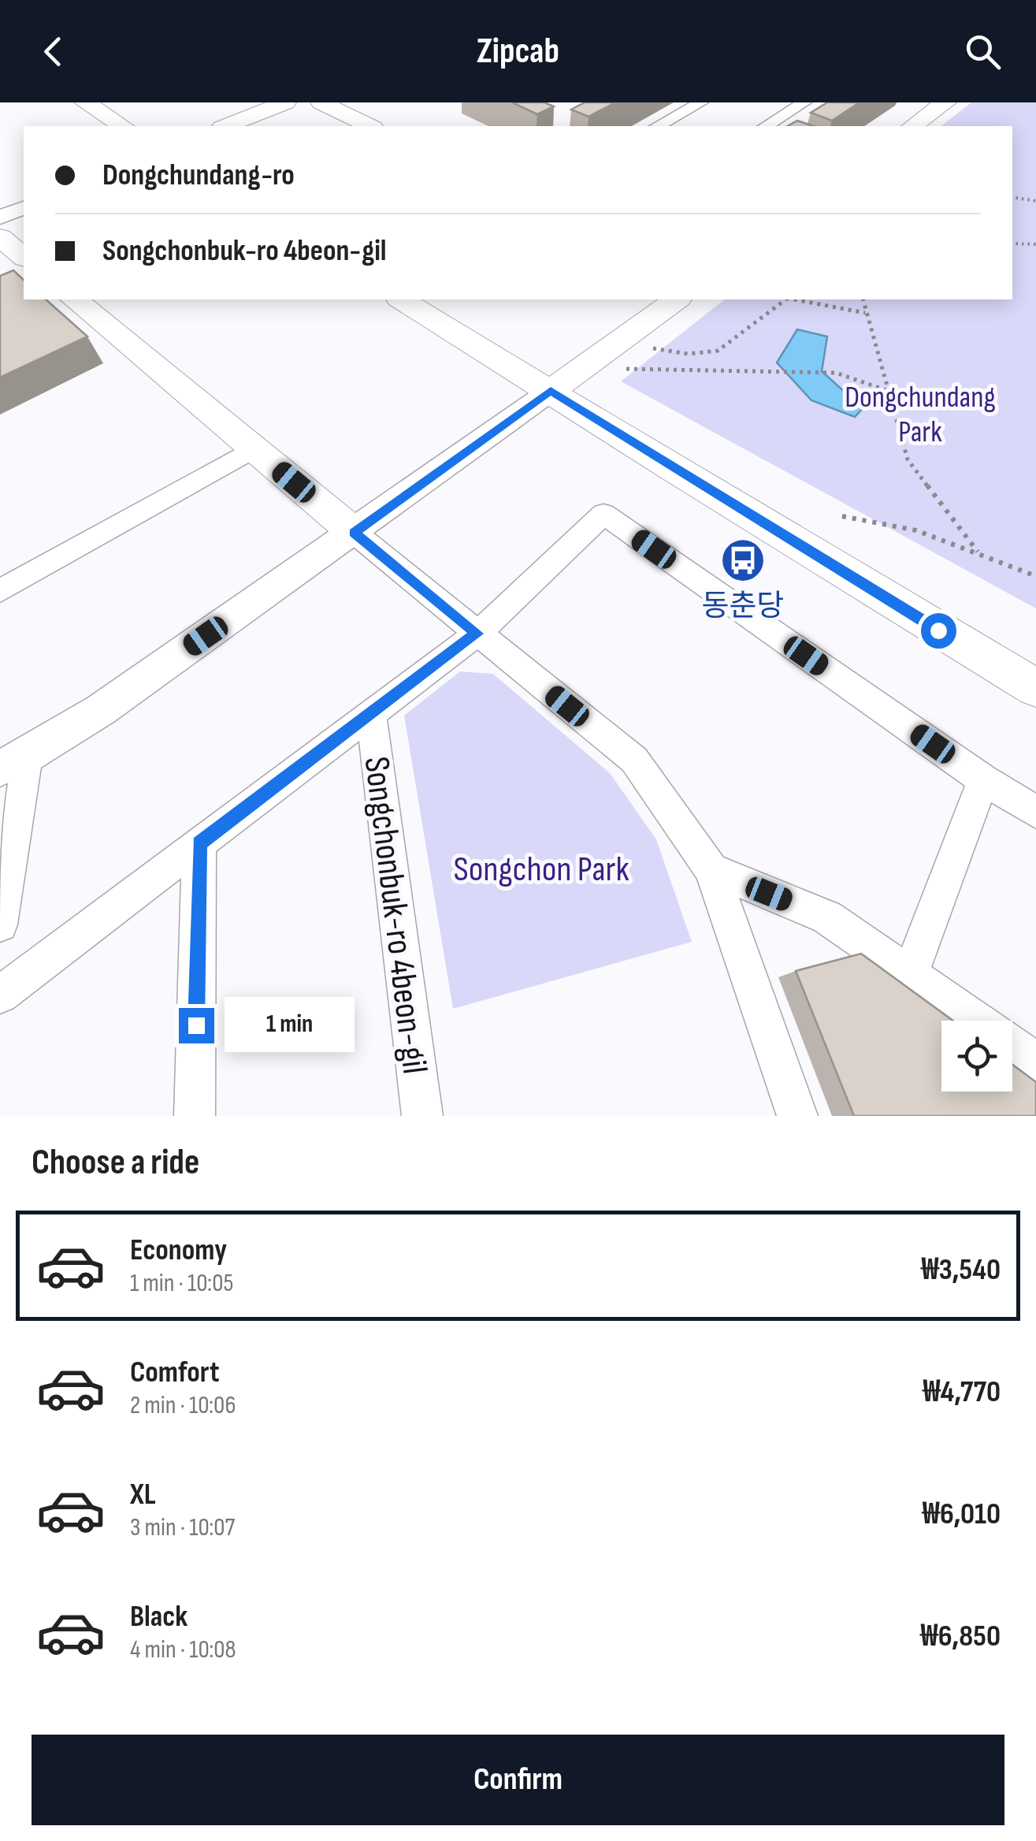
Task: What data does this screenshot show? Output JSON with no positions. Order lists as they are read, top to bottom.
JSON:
{
  "streets": {
    "street": ["Songchonbuk-ro 4beon-gil"]
  },
  "parks": ["Dongchundang Park", "Songchon Park"],
  "places": {
    "bus stop": ["동춘당"]
  },
  "page": {
    "header": "Zipcab",
    "banner": ["Dongchundang-ro", "Songchonbuk-ro 4beon-gil"],
    "bubble": "1 min",
    "heading": "Choose a ride",
    "list": [
      {
        "name": "Economy",
        "note": "1 min · 10:05",
        "value": "₩3,540"
      },
      {
        "name": "Comfort",
        "note": "2 min · 10:06",
        "value": "₩4,770"
      },
      {
        "name": "XL",
        "note": "3 min · 10:07",
        "value": "₩6,010"
      },
      {
        "name": "Black",
        "note": "4 min · 10:08",
        "value": "₩6,850"
      }
    ],
    "buttons": "Confirm"
  }
}
